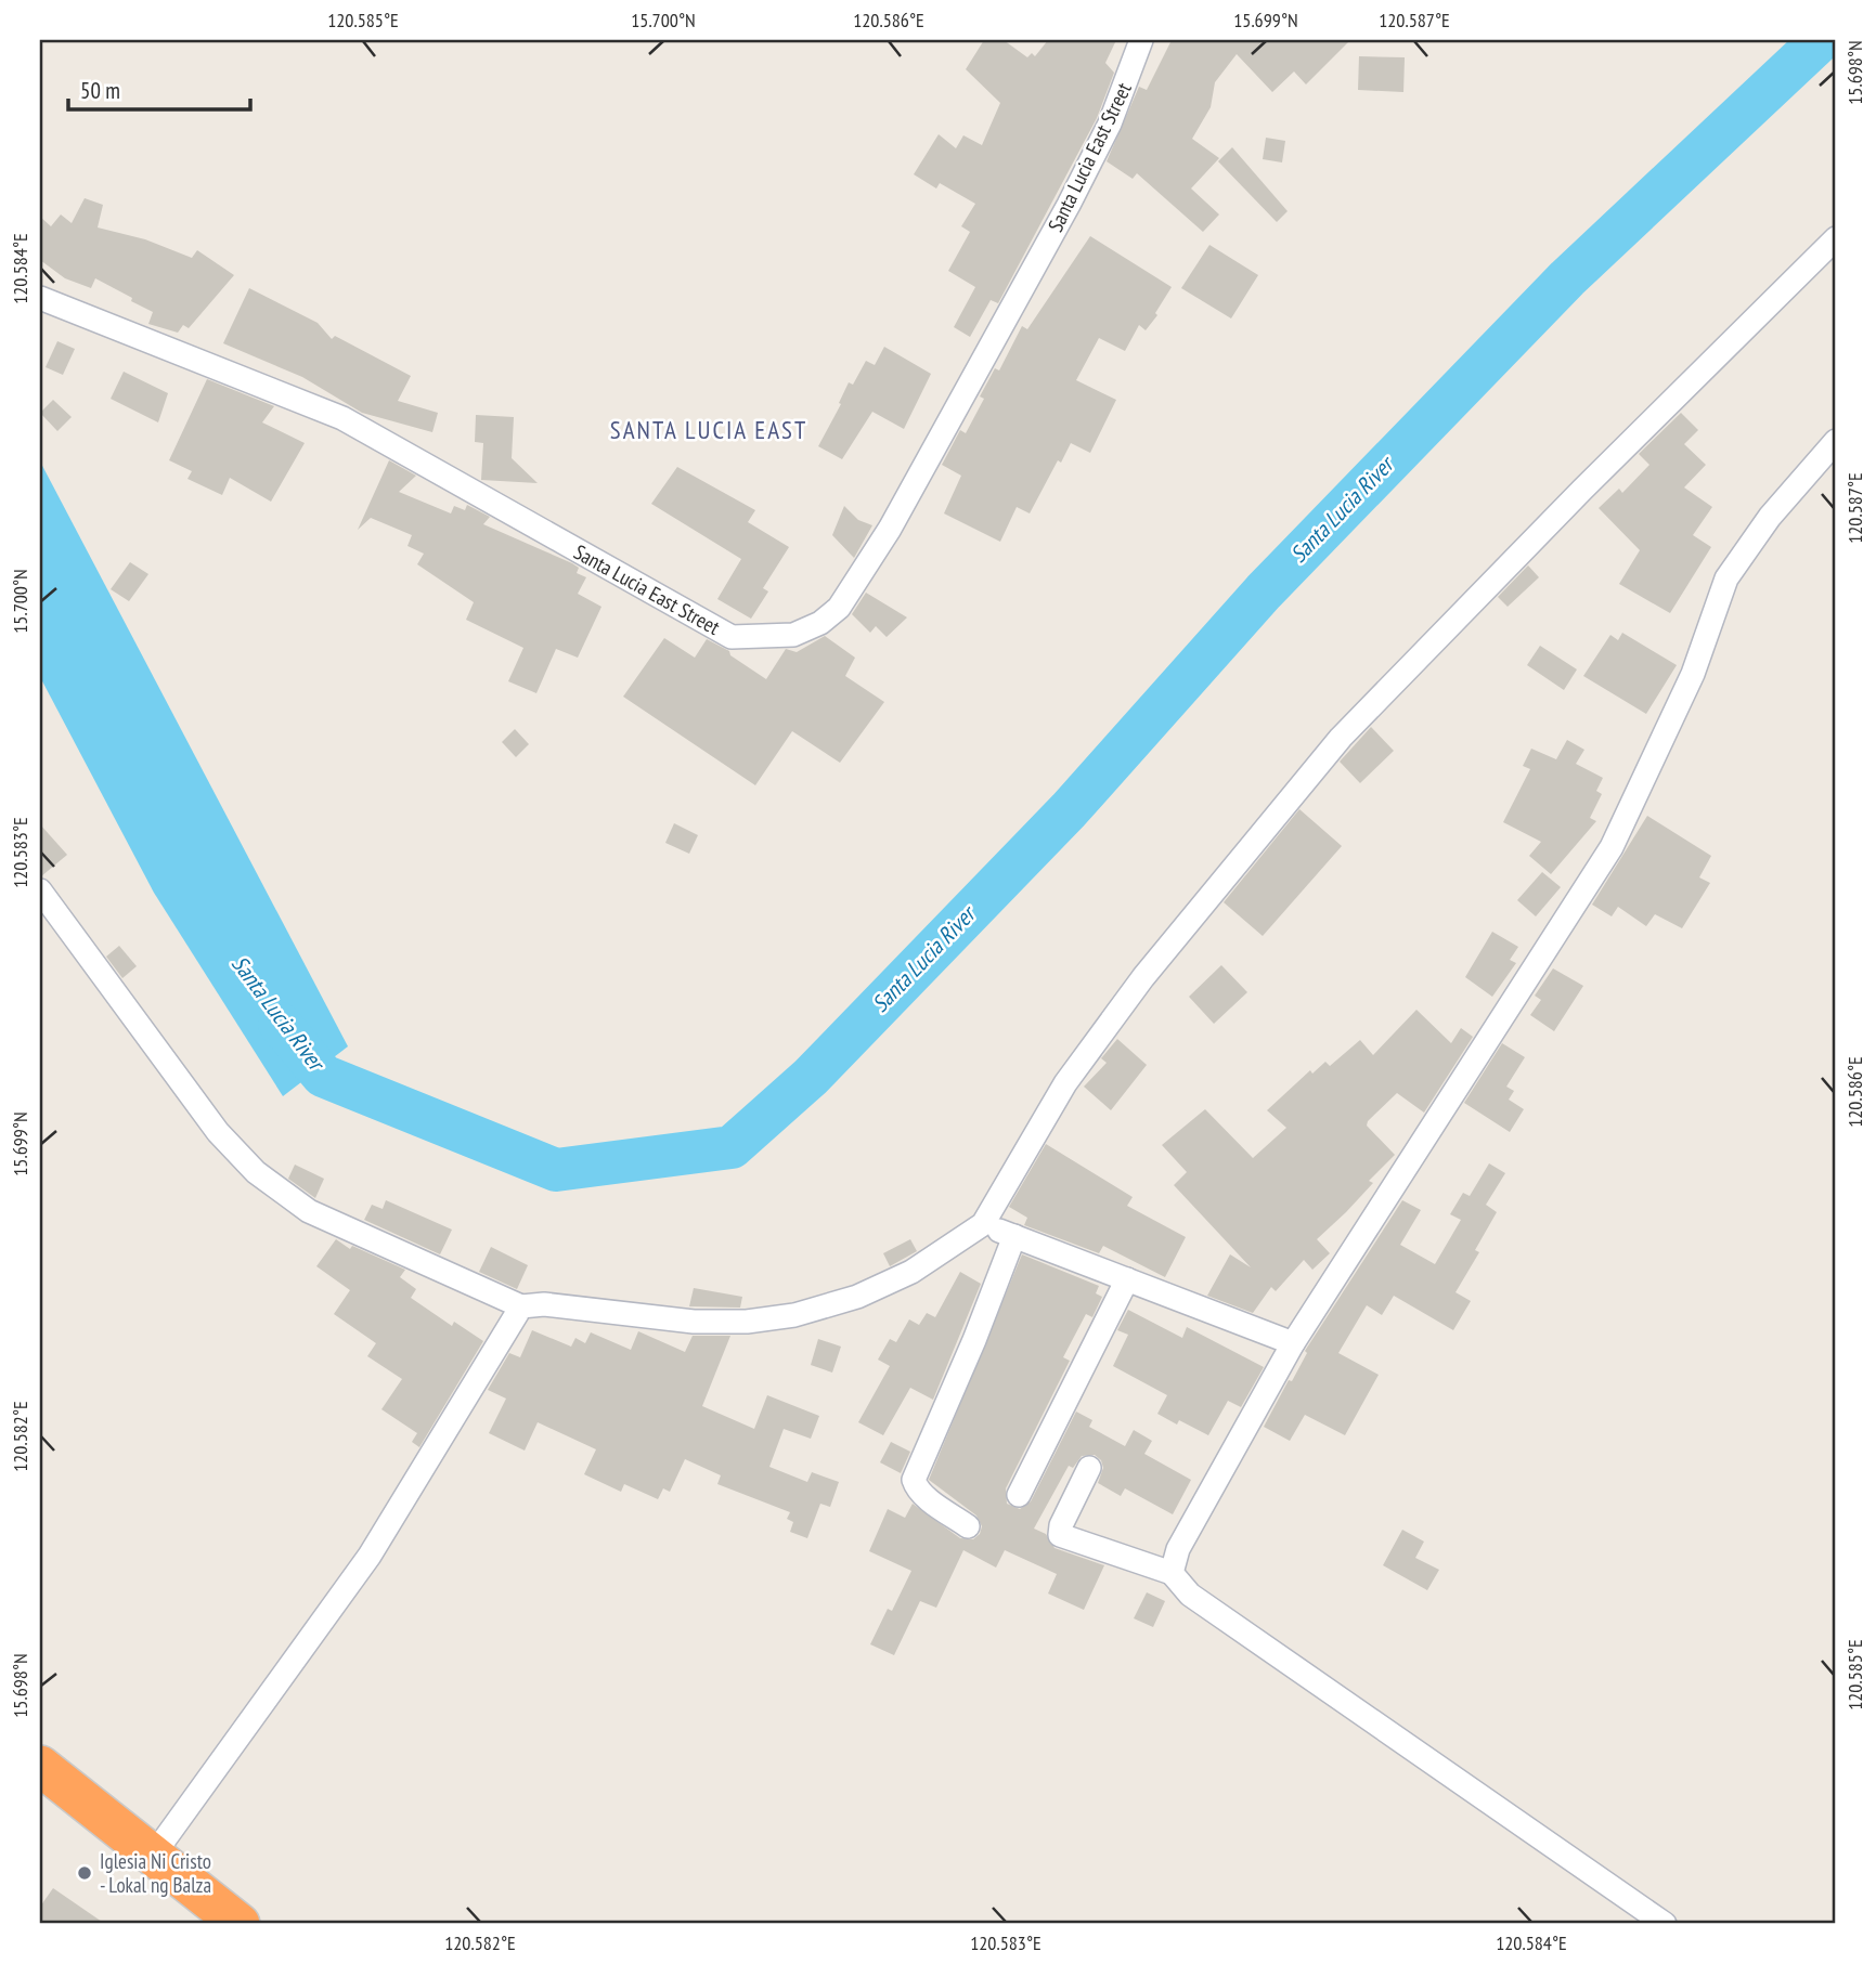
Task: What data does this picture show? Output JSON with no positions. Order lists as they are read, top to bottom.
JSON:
{
  "streets": {
    "street": ["Santa Lucia East Street"]
  },
  "districts": ["SANTA LUCIA EAST"],
  "water": ["Santa Lucia River"],
  "places": ["Iglesia Ni Cristo - Lokal ng Balza"],
  "scale_bar": "50 m",
  "coordinates": [
    "120.585°E",
    "15.700°N",
    "120.586°E",
    "15.699°N",
    "120.587°E",
    "15.698°N",
    "120.584°E",
    "120.583°E",
    "120.582°E"
  ]
}
